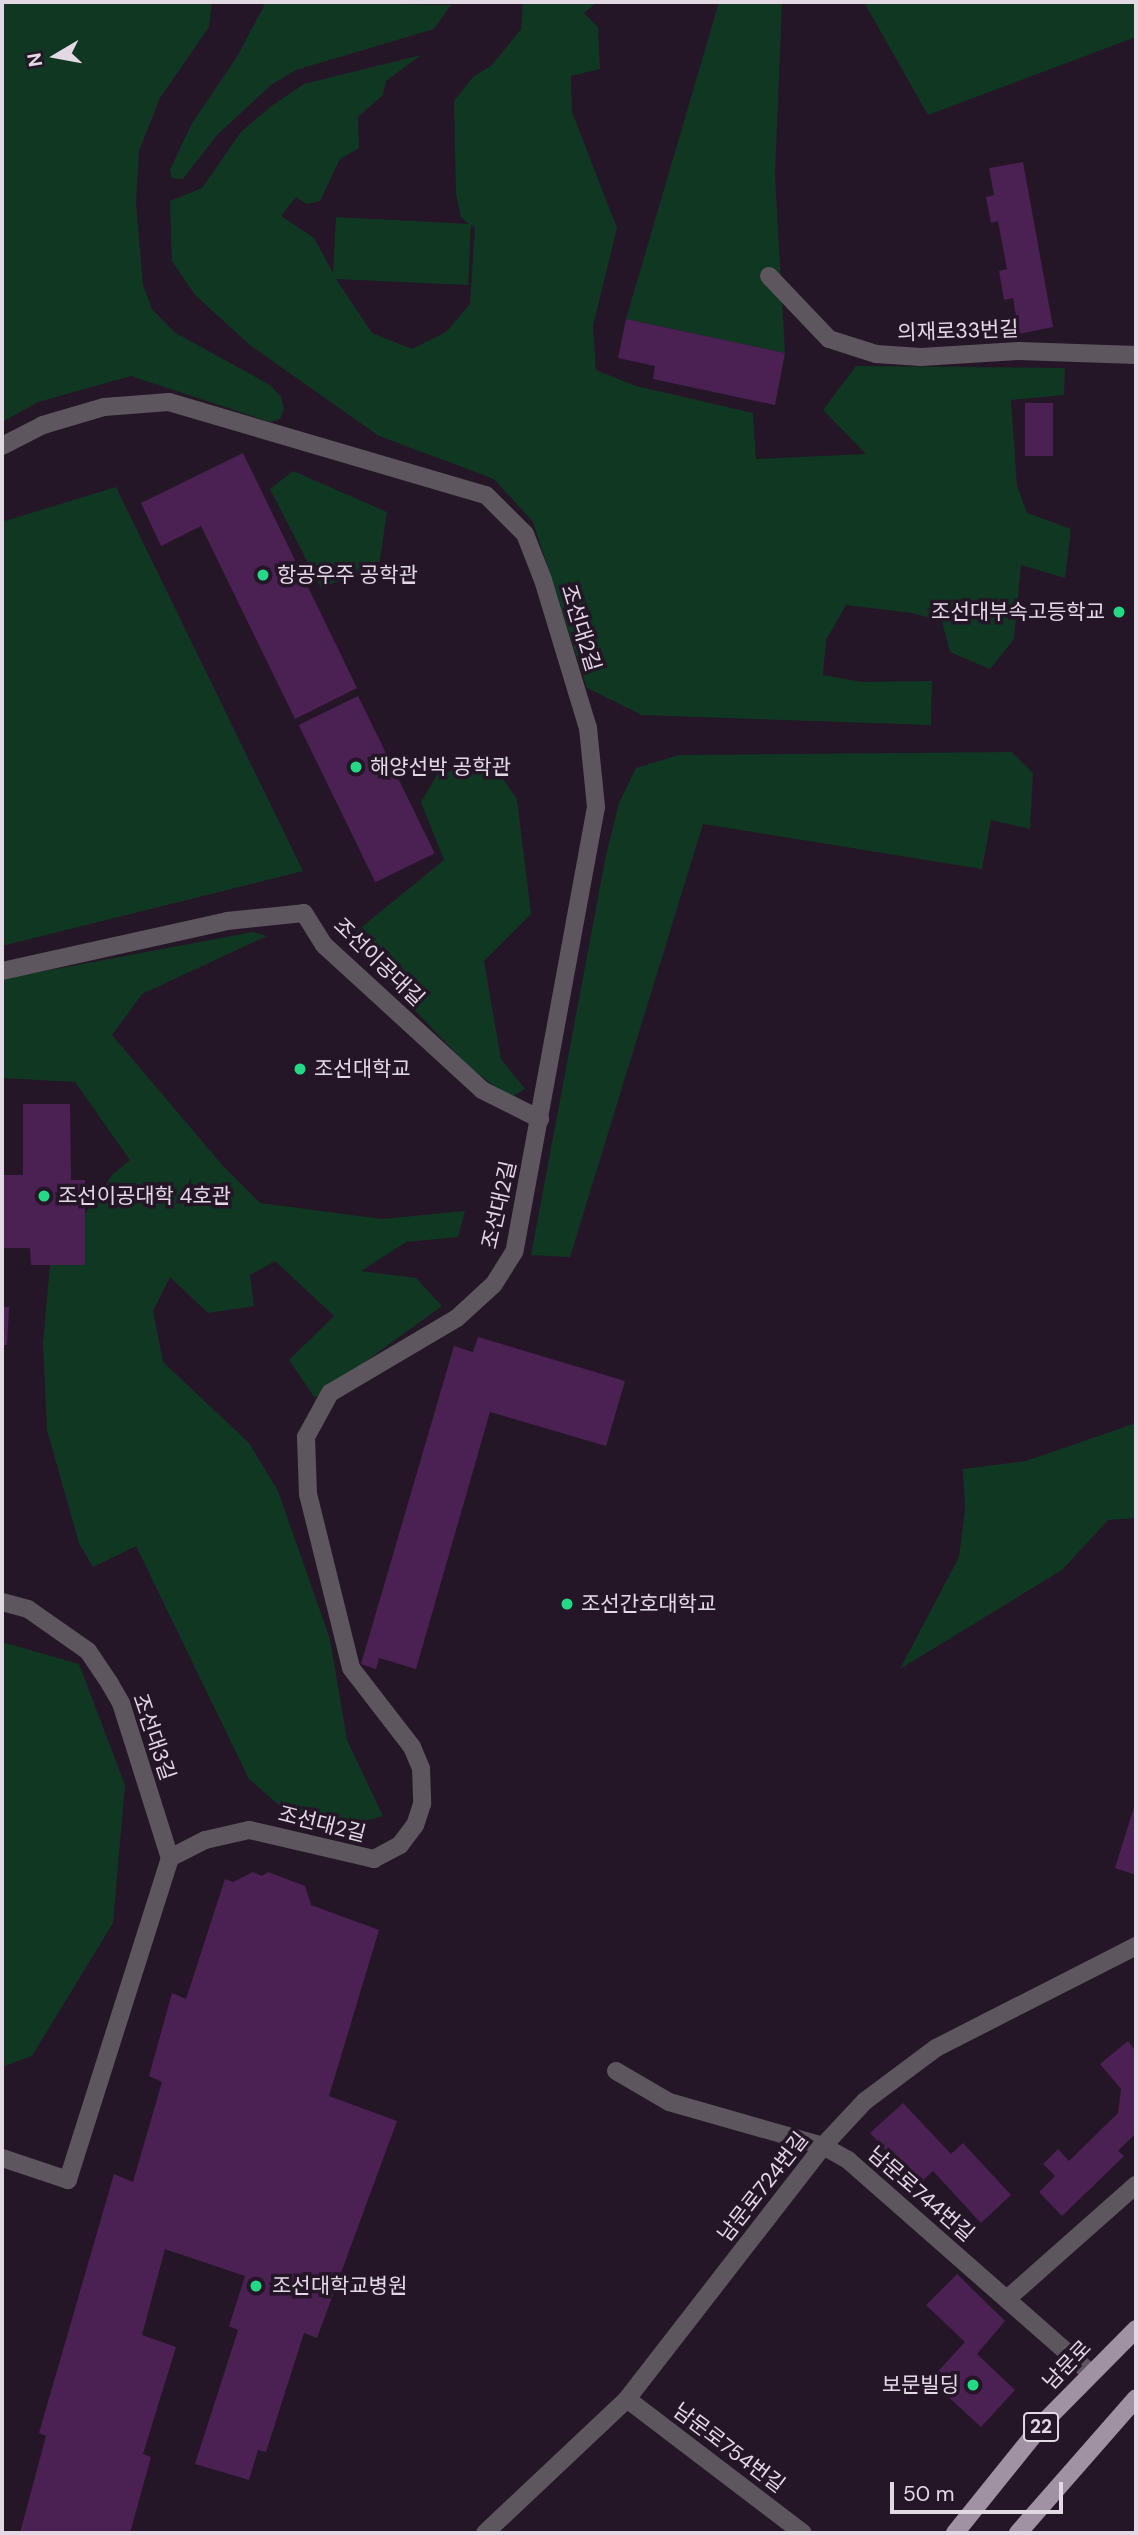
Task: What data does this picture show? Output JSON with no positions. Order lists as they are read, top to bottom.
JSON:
{
  "streets": {
    "main road": ["남문로", "22"],
    "street": [
      "의재로33번길",
      "조선대2길",
      "조선이공대길",
      "조선대3길",
      "남문로724번길",
      "남문로744번길",
      "남문로754번길"
    ]
  },
  "crossings": [
    ["조선대2길", "조선이공대길"],
    ["조선대2길", "조선대3길"],
    ["남문로724번길", "남문로744번길"],
    ["남문로724번길", "남문로754번길"],
    ["남문로744번길", "남문로"]
  ],
  "places": [
    "항공우주 공학관",
    "조선대부속고등학교",
    "해양선박 공학관",
    "조선대학교",
    "조선이공대학 4호관",
    "조선간호대학교",
    "조선대학교병원",
    "보문빌딩"
  ],
  "scale_bar": "50 m",
  "north": "left"
}
